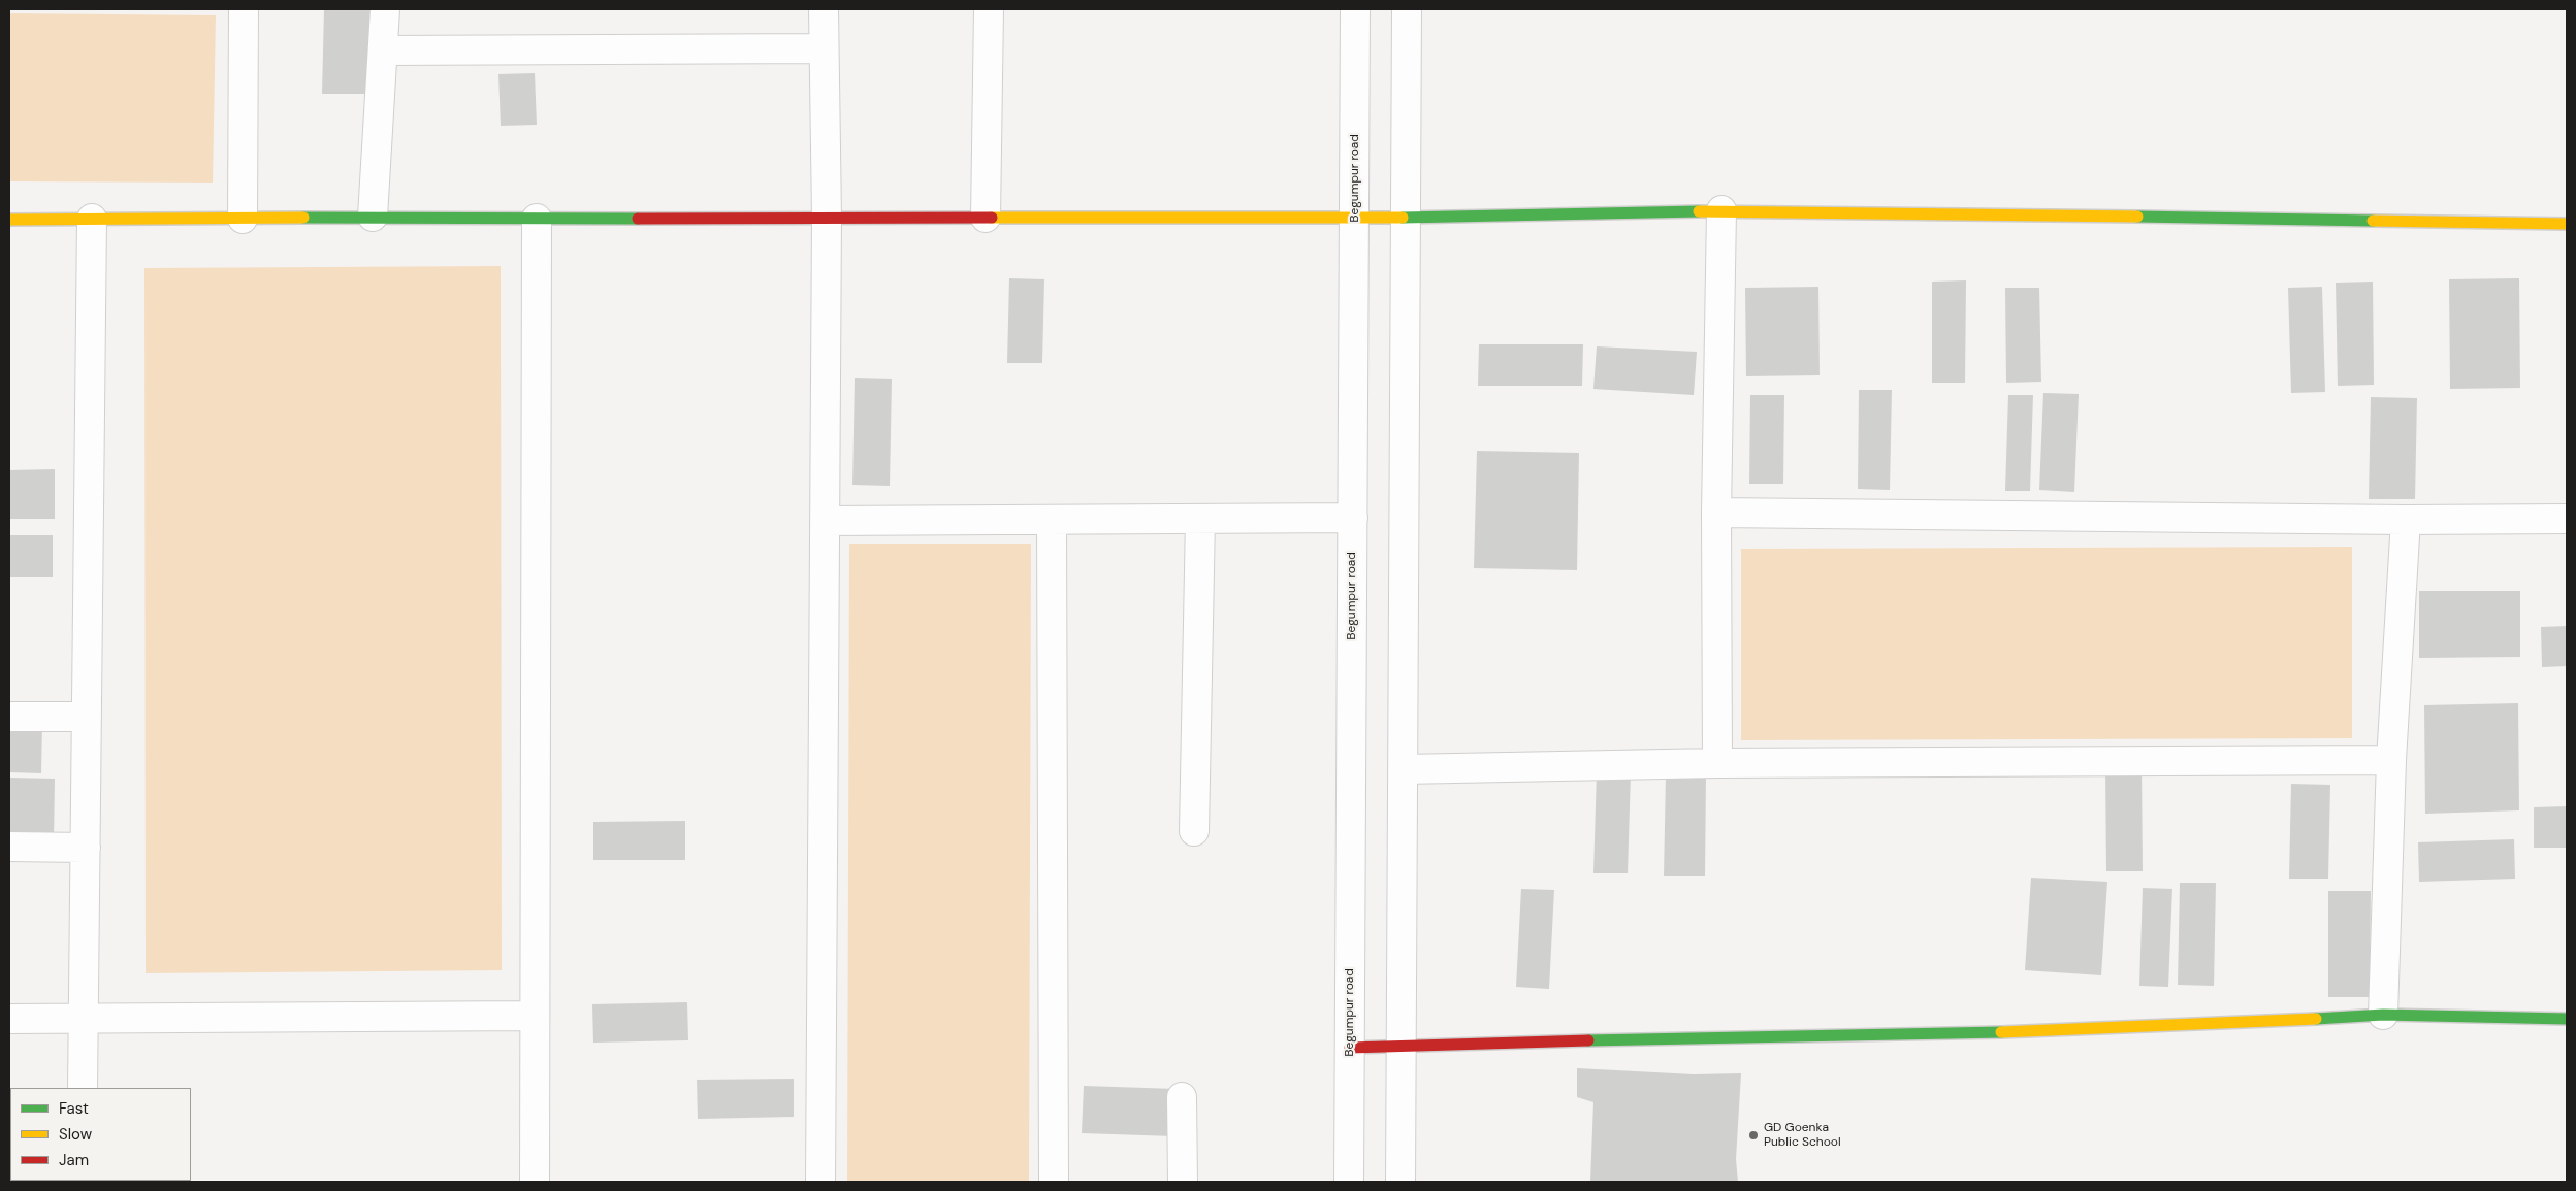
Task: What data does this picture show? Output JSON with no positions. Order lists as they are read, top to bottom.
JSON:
{
  "streets": {
    "street": ["Begumpur road"]
  },
  "places": ["GD Goenka Public School"],
  "legend": ["Fast", "Slow", "Jam"]
}
